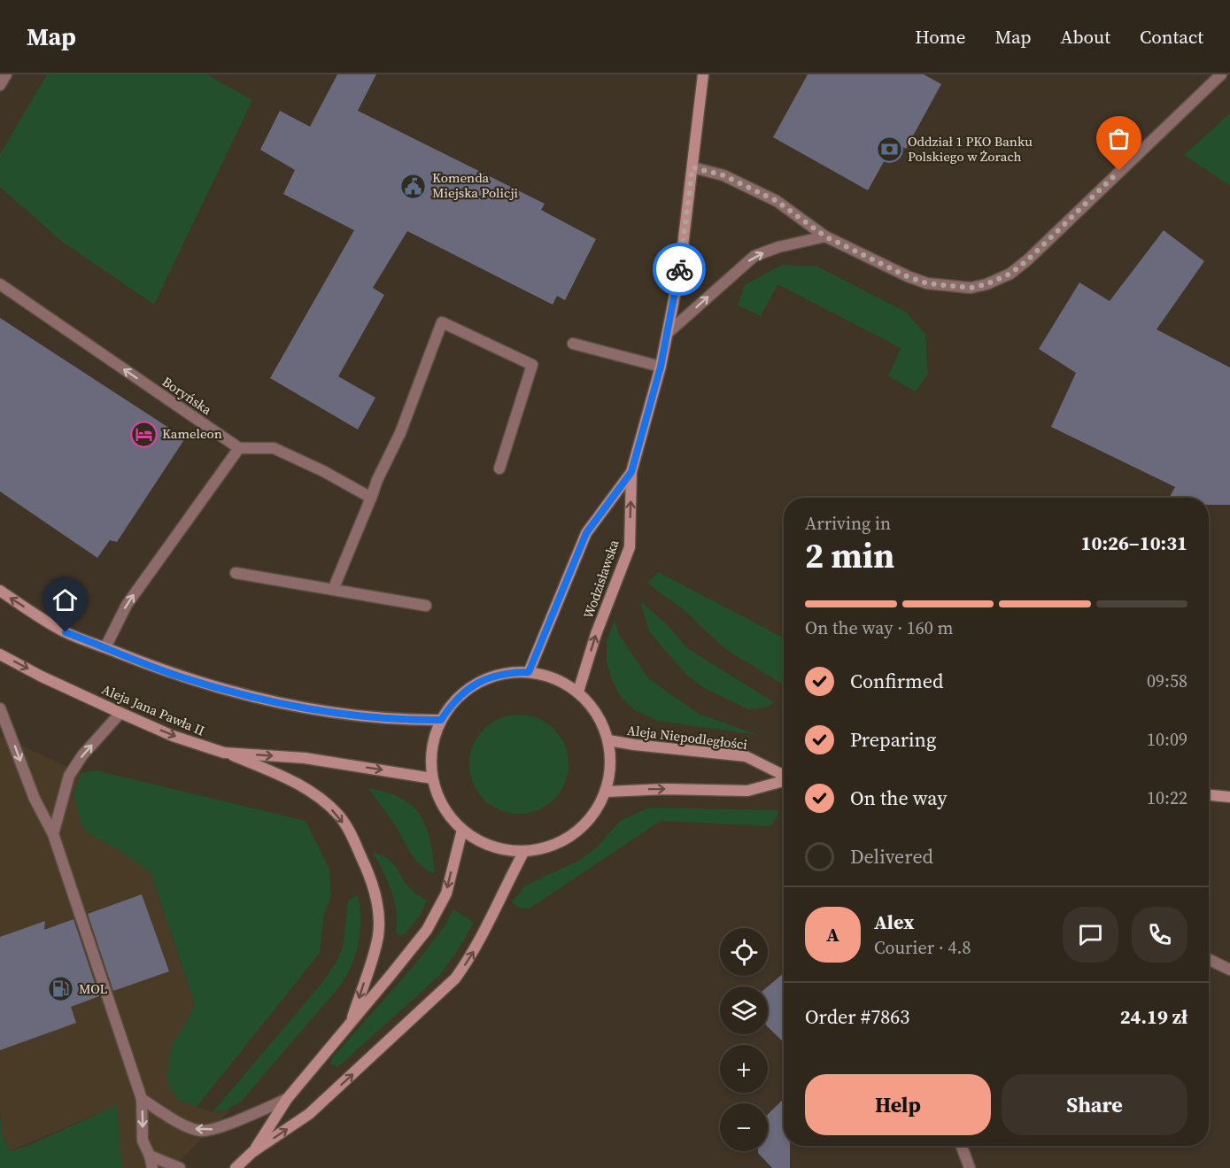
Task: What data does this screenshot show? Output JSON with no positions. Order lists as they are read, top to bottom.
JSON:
{
  "streets": {
    "street": [
      "Boryńska",
      "Wodzisławska",
      "Aleja Jana Pawła II",
      "Aleja Niepodległości"
    ]
  },
  "crossings": [
    ["Wodzisławska", "Aleja Jana Pawła II"],
    ["Wodzisławska", "Aleja Niepodległości"],
    ["Aleja Jana Pawła II", "Aleja Niepodległości"]
  ],
  "one_way": ["Boryńska"],
  "places": {
    "bank": ["Oddział 1 PKO Banku Polskiego w Żorach"],
    "public building": ["Komenda Miejska Policji"],
    "hotel": ["Kameleon"],
    "fuel station": ["MOL"]
  },
  "page": {
    "header": "Map",
    "nav": [
      "Home",
      "Map",
      "About",
      "Contact"
    ],
    "heading": ["2 min", "Arriving in", "10:26–10:31"],
    "panel": [
      "Alex",
      "Courier · 4.8",
      "Order #7863",
      "24.19 zł"
    ],
    "bar": "On the way · 160 m",
    "list": [
      ["Confirmed", "09:58"],
      ["Preparing", "10:09"],
      ["On the way", "10:22"],
      "Delivered"
    ],
    "round": "A",
    "map_buttons": ["+", "−"],
    "buttons": ["Help", "Share"]
  }
}
